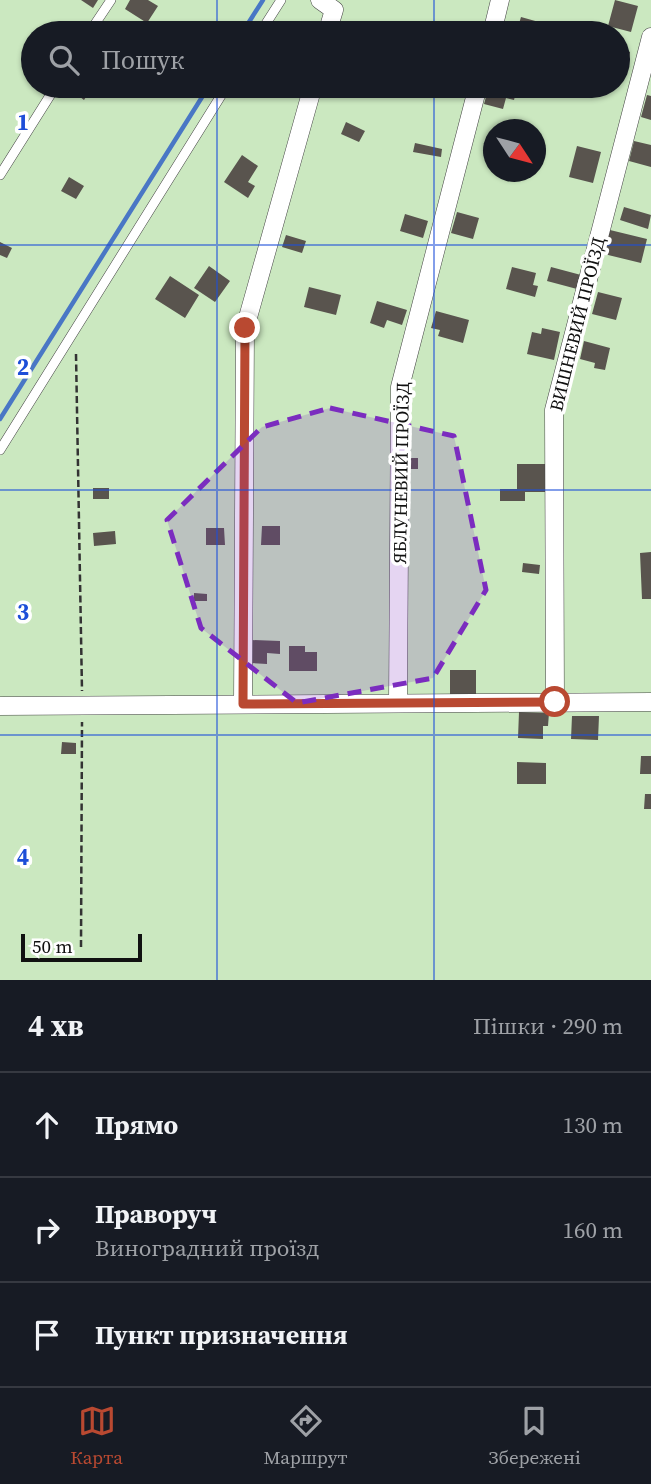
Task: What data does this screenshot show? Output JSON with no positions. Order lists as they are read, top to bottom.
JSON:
{
  "streets": {
    "street": ["ВИШНЕВИЙ ПРОЇЗД", "ЯБЛУНЕВИЙ ПРОЇЗД"]
  },
  "scale_bar": "50 m",
  "north": "bottom right",
  "page": {
    "search": "Пошук",
    "scale": "50 m",
    "heading": ["4 хв", "Пішки · 290 m"],
    "list": [
      ["Прямо", "130 m"],
      ["Праворуч", "Виноградний проїзд", "160 m"],
      "Пункт призначення"
    ],
    "nav": ["Карта", "Маршрут", "Збережені"]
  },
  "grid": {
    "rows": [
      "1",
      "2",
      "3",
      "4"
    ]
  }
}
